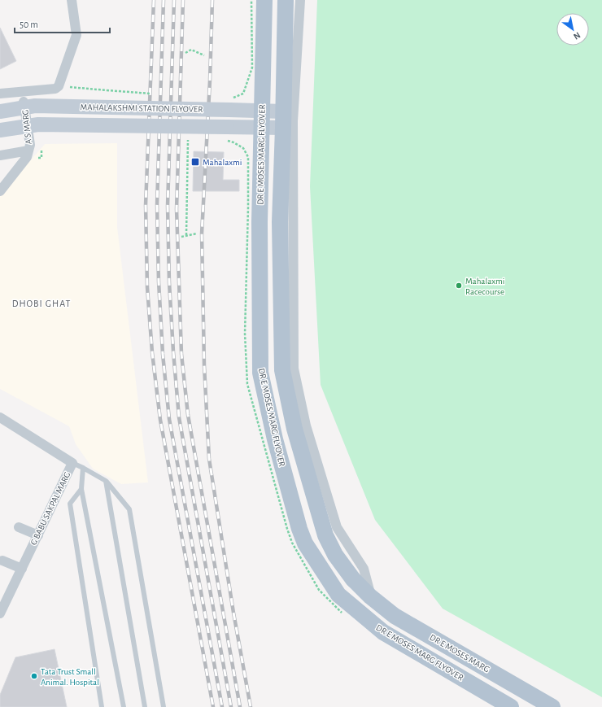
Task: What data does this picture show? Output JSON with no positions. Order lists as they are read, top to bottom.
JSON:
{
  "streets": {
    "main road": ["MAHALAKSHMI STATION FLYOVER", "DR E MOSES MARG FLYOVER", "DR E MOSES MARG"],
    "street": ["A S MARG", "G BABU SAKPAL MARG"]
  },
  "crossings": [
    ["MAHALAKSHMI STATION FLYOVER", "DR E MOSES MARG FLYOVER"]
  ],
  "districts": ["DHOBI GHAT"],
  "places": {
    "transit": ["Mahalaxmi"],
    "other": ["Mahalaxmi Racecourse", "Tata Trust Small Animal. Hospital"]
  },
  "scale_bar": "50 m",
  "north": "bottom right"
}
